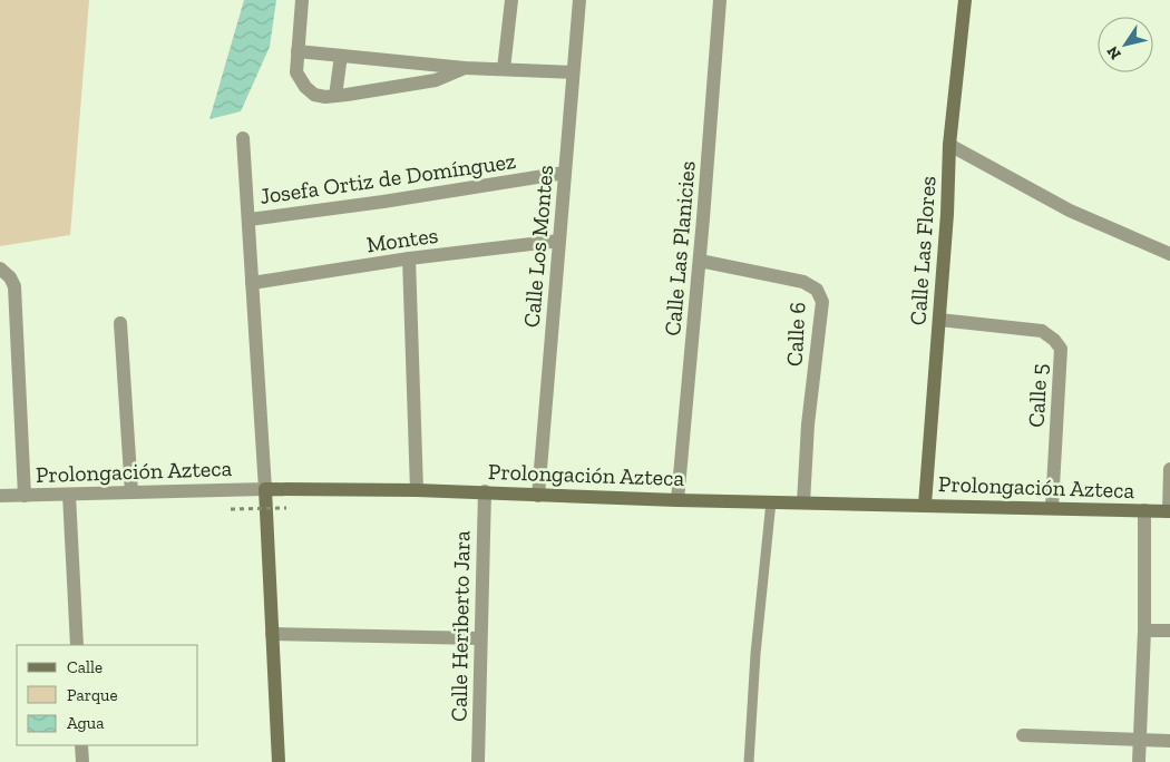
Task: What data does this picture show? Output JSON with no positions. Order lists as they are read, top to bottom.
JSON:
{
  "streets": {
    "street": [
      "Josefa Ortiz de Domínguez",
      "Montes",
      "Calle Los Montes",
      "Calle Las Planicies",
      "Calle Las Flores",
      "Calle 6",
      "Calle 5",
      "Prolongación Azteca",
      "Calle Heriberto Jara"
    ]
  },
  "crossings": [
    ["Josefa Ortiz de Domínguez", "Calle Los Montes"],
    ["Montes", "Calle Los Montes"],
    ["Calle Los Montes", "Prolongación Azteca"],
    ["Calle Las Planicies", "Calle 6"],
    ["Calle Las Planicies", "Prolongación Azteca"],
    ["Calle Las Flores", "Calle 5"],
    ["Calle Las Flores", "Prolongación Azteca"],
    ["Calle 6", "Prolongación Azteca"],
    ["Calle 5", "Prolongación Azteca"],
    ["Prolongación Azteca", "Calle Heriberto Jara"]
  ],
  "legend": ["Calle", "Parque", "Agua"],
  "north": "bottom left"
}
